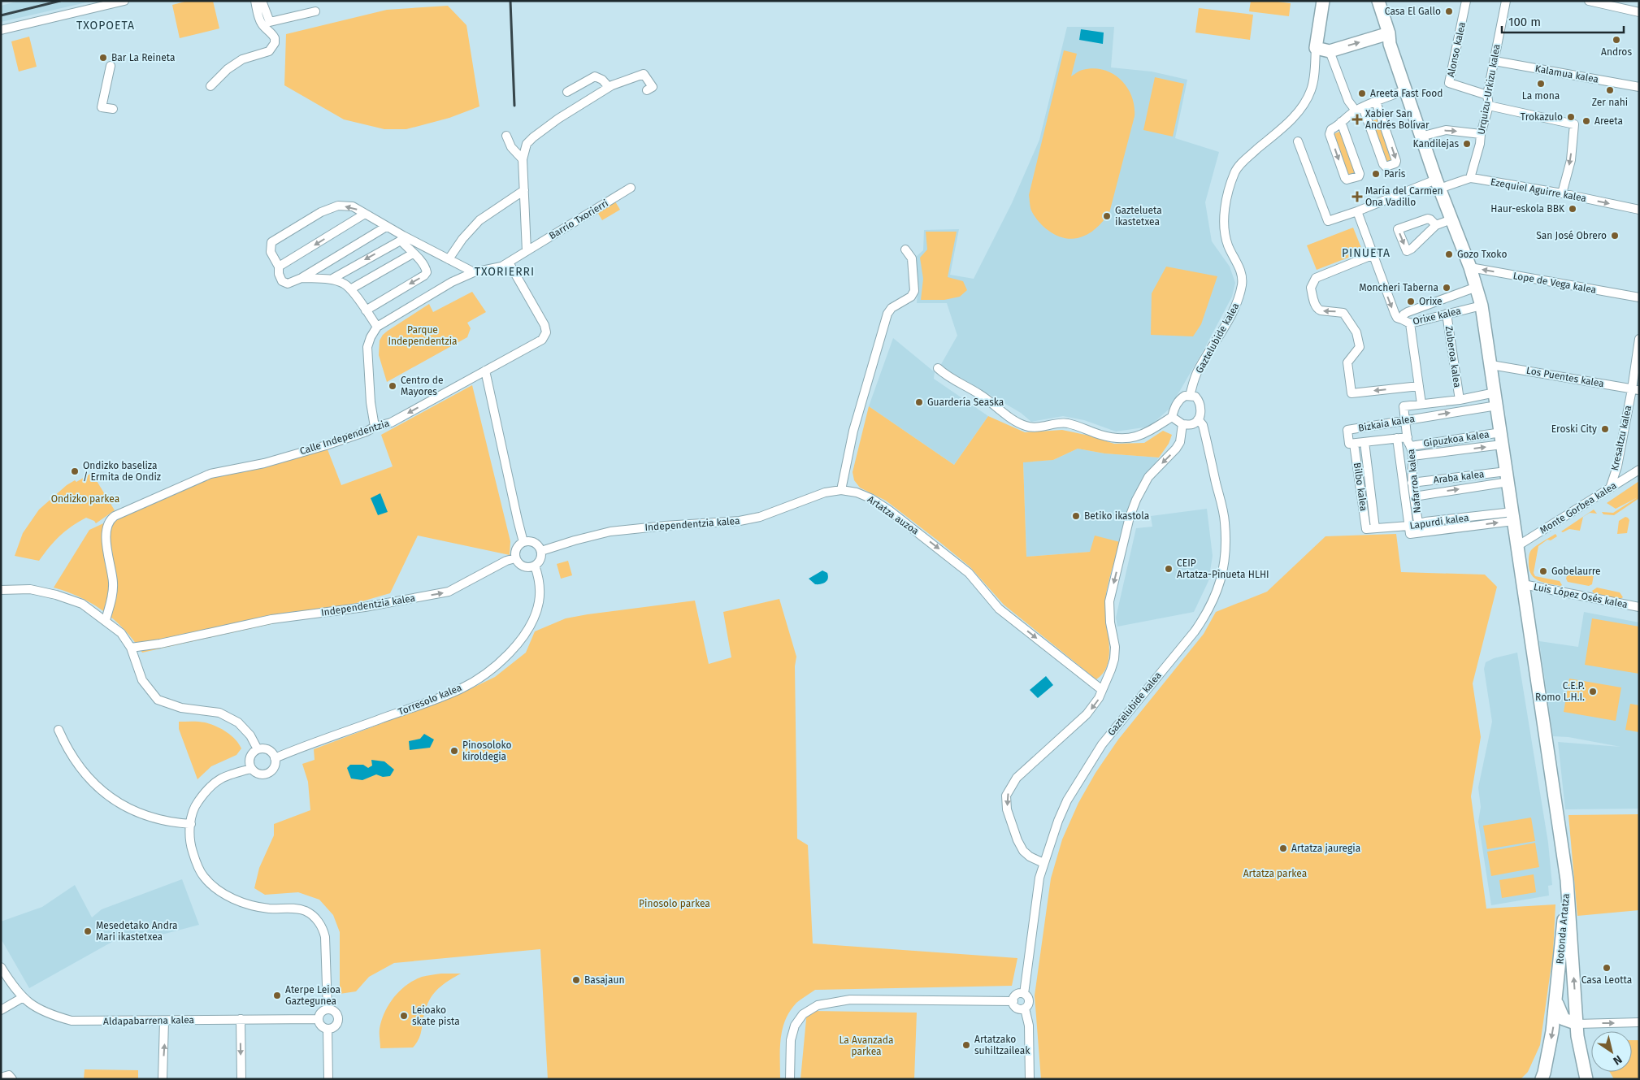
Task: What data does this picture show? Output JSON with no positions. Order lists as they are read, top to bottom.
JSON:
{
  "streets": {
    "street": [
      "Alonso kalea",
      "Kalamua kalea",
      "Urquizu-Urkizu kalea",
      "Ezequiel Aguirre kalea",
      "Barrio Txorierri",
      "Lope de Vega kalea",
      "Orixe kalea",
      "Gaztelubide kalea",
      "Zuberoa kalea",
      "Los Puentes kalea",
      "Bizkaia kalea",
      "Calle Independentzia",
      "Kresaltzu kalea",
      "Gipuzkoa kalea",
      "Araba kalea",
      "Nafarroa kalea",
      "Bilbo kalea",
      "Monte Gorbea kalea",
      "Artatza auzoa",
      "Lapurdi kalea",
      "Independentzia kalea",
      "Luis López Osés kalea",
      "Torresolo kalea",
      "Rotonda Artatza",
      "Aldapabarrena kalea"
    ]
  },
  "crossings": [
    ["Alonso kalea", "Urquizu-Urkizu kalea"],
    ["Kalamua kalea", "Urquizu-Urkizu kalea"],
    ["Urquizu-Urkizu kalea", "Ezequiel Aguirre kalea"],
    ["Barrio Txorierri", "Calle Independentzia"],
    ["Orixe kalea", "Zuberoa kalea"],
    ["Zuberoa kalea", "Bizkaia kalea"],
    ["Los Puentes kalea", "Kresaltzu kalea"],
    ["Bizkaia kalea", "Nafarroa kalea"],
    ["Bizkaia kalea", "Bilbo kalea"],
    ["Kresaltzu kalea", "Monte Gorbea kalea"],
    ["Gipuzkoa kalea", "Nafarroa kalea"],
    ["Araba kalea", "Nafarroa kalea"],
    ["Nafarroa kalea", "Lapurdi kalea"],
    ["Bilbo kalea", "Lapurdi kalea"],
    ["Artatza auzoa", "Independentzia kalea"],
    ["Independentzia kalea", "Torresolo kalea"]
  ],
  "one_way": ["Lope de Vega kalea", "Artatza auzoa", "Independentzia kalea"],
  "districts": ["TXOPOETA", "PINUETA", "TXORIERRI"],
  "parks": [
    "Parque Independentzia",
    "Ondizko parkea",
    "Artatza parkea",
    "Pinosolo parkea",
    "La Avanzada parkea"
  ],
  "places": {
    "other": [
      "Casa El Gallo",
      "Andros",
      "Bar La Reineta",
      "La mona",
      "Zer nahi",
      "Areeta Fast Food",
      "Trokazulo",
      "Areeta",
      "Kandilejas",
      "Paris",
      "Haur-eskola BBK",
      "Gaztelueta ikastetxea",
      "San José Obrero",
      "Gozo Txoko",
      "Moncheri Taberna",
      "Orixe",
      "Centro de Mayores",
      "Guardería Seaska",
      "Eroski City",
      "Ondizko baseliza / Ermita de Ondiz",
      "Betiko ikastola",
      "CEIP Artatza-Pìnueta HLHI",
      "Gobelaurre",
      "C.E.P. Romo L.H.I.",
      "Pinosoloko kiroldegia",
      "Artatza jauregia",
      "Mesedetako Andra Mari ikastetxea",
      "Casa Leotta",
      "Basajaun",
      "Aterpe Leioa Gaztegunea",
      "Leioako skate pista",
      "Artatzako suhiltzaileak"
    ],
    "health": ["Xabier San Andrés Bolívar", "María del Carmen Ona Vadillo"]
  },
  "scale_bar": "100 m",
  "north": "bottom right"
}
